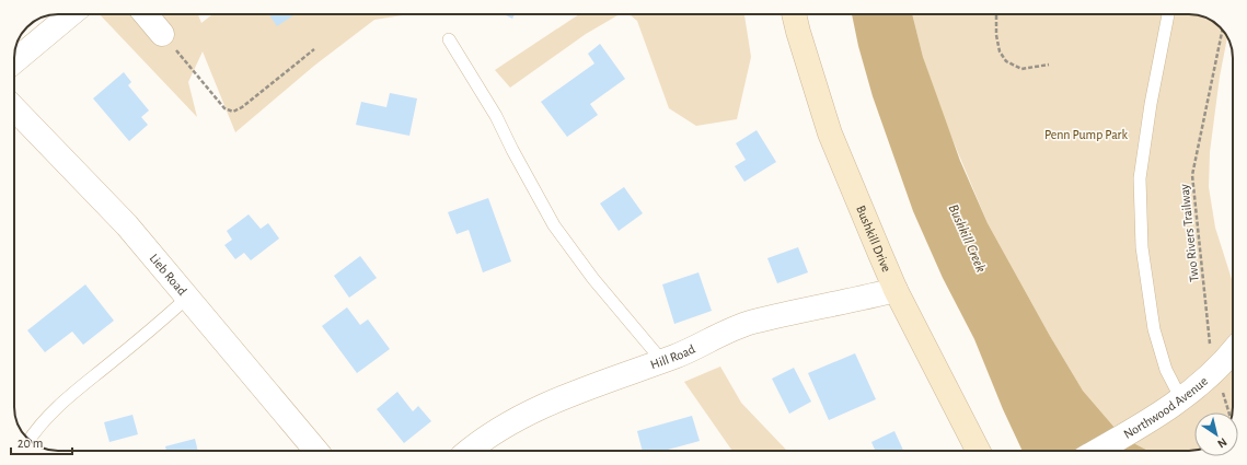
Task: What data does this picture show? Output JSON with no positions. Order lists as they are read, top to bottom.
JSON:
{
  "streets": {
    "main road": ["Bushkill Drive"],
    "street": ["Lieb Road", "Hill Road", "Northwood Avenue"],
    "path": ["Two Rivers Trailway"]
  },
  "crossings": [
    ["Bushkill Drive", "Hill Road"]
  ],
  "water": ["Bushkill Creek"],
  "parks": ["Penn Pump Park"],
  "scale_bar": "20 m",
  "north": "bottom right"
}
